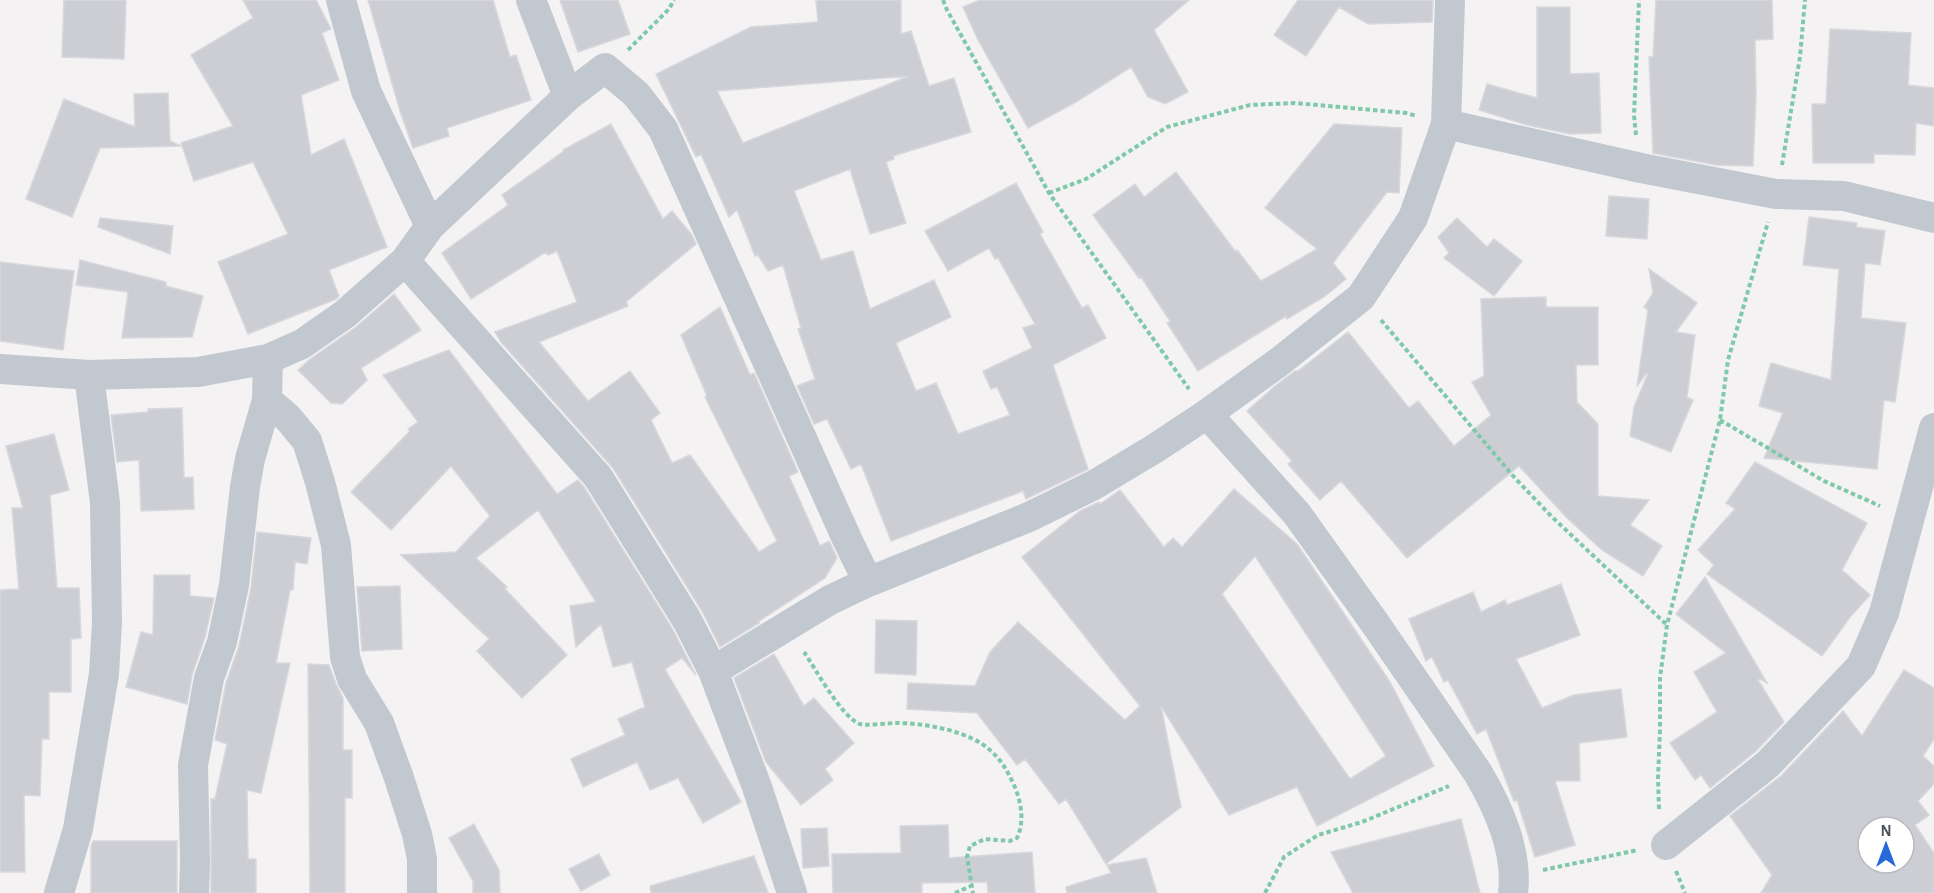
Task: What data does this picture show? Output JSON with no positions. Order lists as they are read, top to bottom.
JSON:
{
  "north": "top"
}
